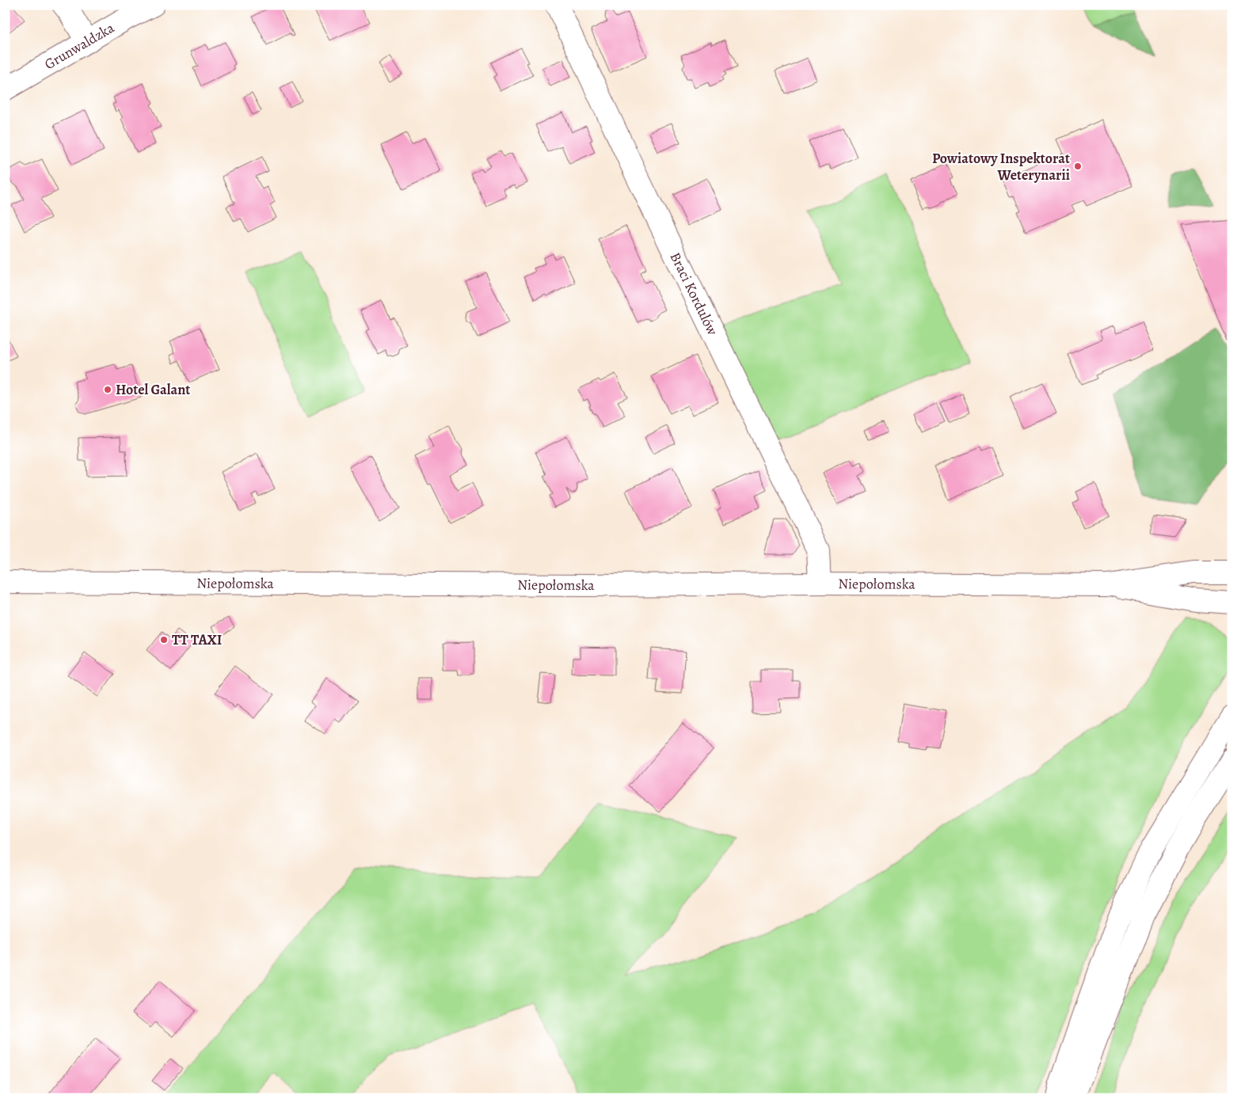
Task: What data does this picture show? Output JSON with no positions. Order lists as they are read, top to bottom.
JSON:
{
  "streets": {
    "main road": ["Grunwaldzka", "Braci Kordulów", "Niepołomska"]
  },
  "crossings": [
    ["Braci Kordulów", "Niepołomska"]
  ],
  "places": ["Powiatowy Inspektorat Weterynarii", "Hotel Galant", "TT TAXI"]
}
